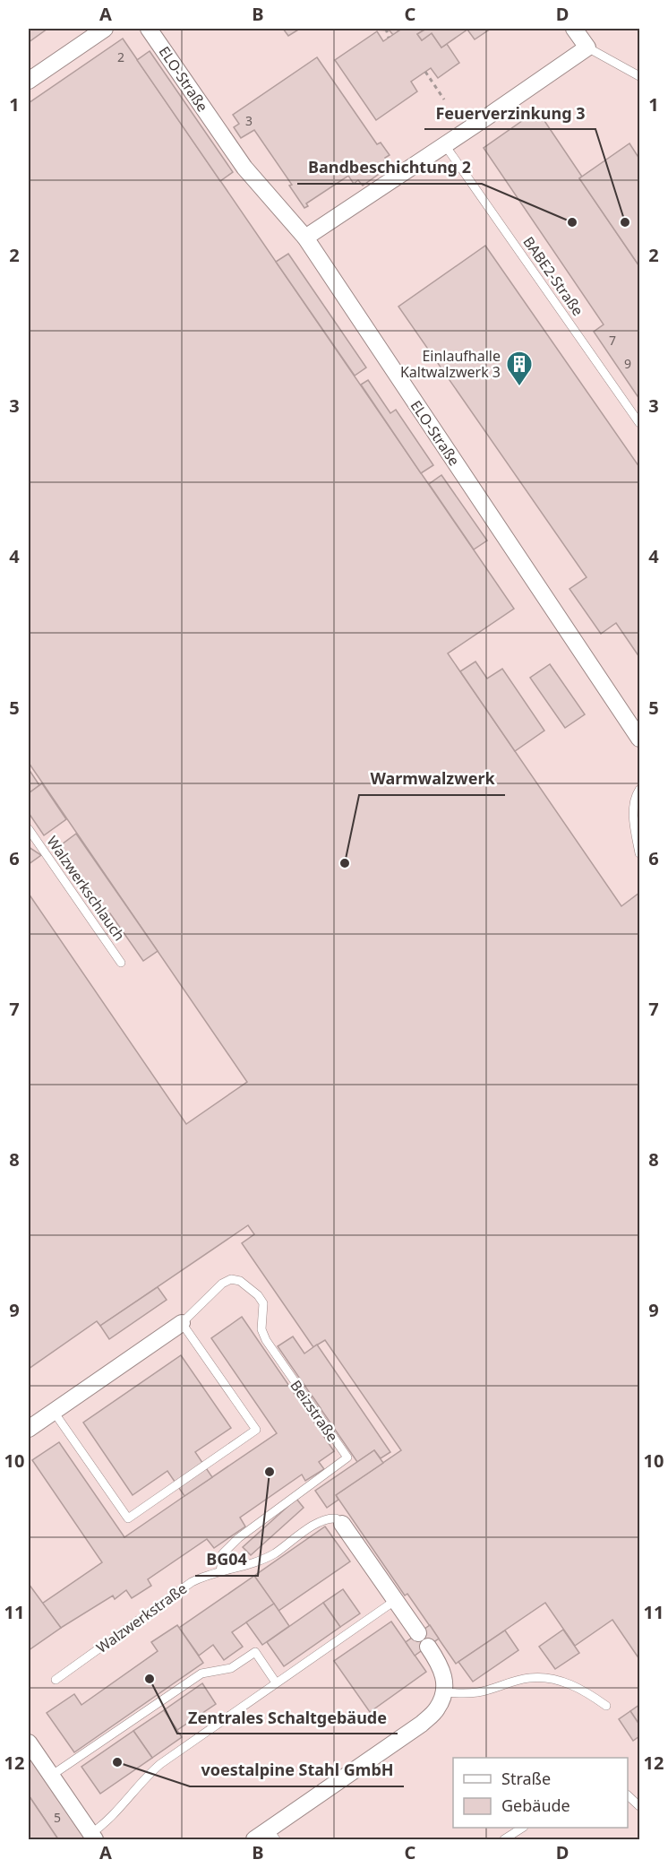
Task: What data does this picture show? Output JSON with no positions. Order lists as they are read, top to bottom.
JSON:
{
  "streets": {
    "street": ["ELO-Straße", "Beizstraße", "Walzwerkstraße"],
    "lane": ["BABE2-Straße", "Walzwerkschlauch"]
  },
  "crossings": [
    ["Beizstraße", "Walzwerkstraße"]
  ],
  "places": {
    "other": [
      "Bandbeschichtung 2",
      "Feuerverzinkung 3",
      "Warmwalzwerk",
      "BG04",
      "Zentrales Schaltgebäude",
      "voestalpine Stahl GmbH"
    ],
    "building": ["Einlaufhalle Kaltwalzwerk 3"]
  },
  "house_numbers": [
    "2",
    "3",
    "7",
    "9",
    "5"
  ],
  "legend": ["Straße", "Gebäude"],
  "grid": {
    "columns": [
      "A",
      "B",
      "C",
      "D"
    ],
    "rows": [
      "1",
      "2",
      "3",
      "4",
      "5",
      "6",
      "7",
      "8",
      "9",
      "10",
      "11",
      "12"
    ]
  }
}
